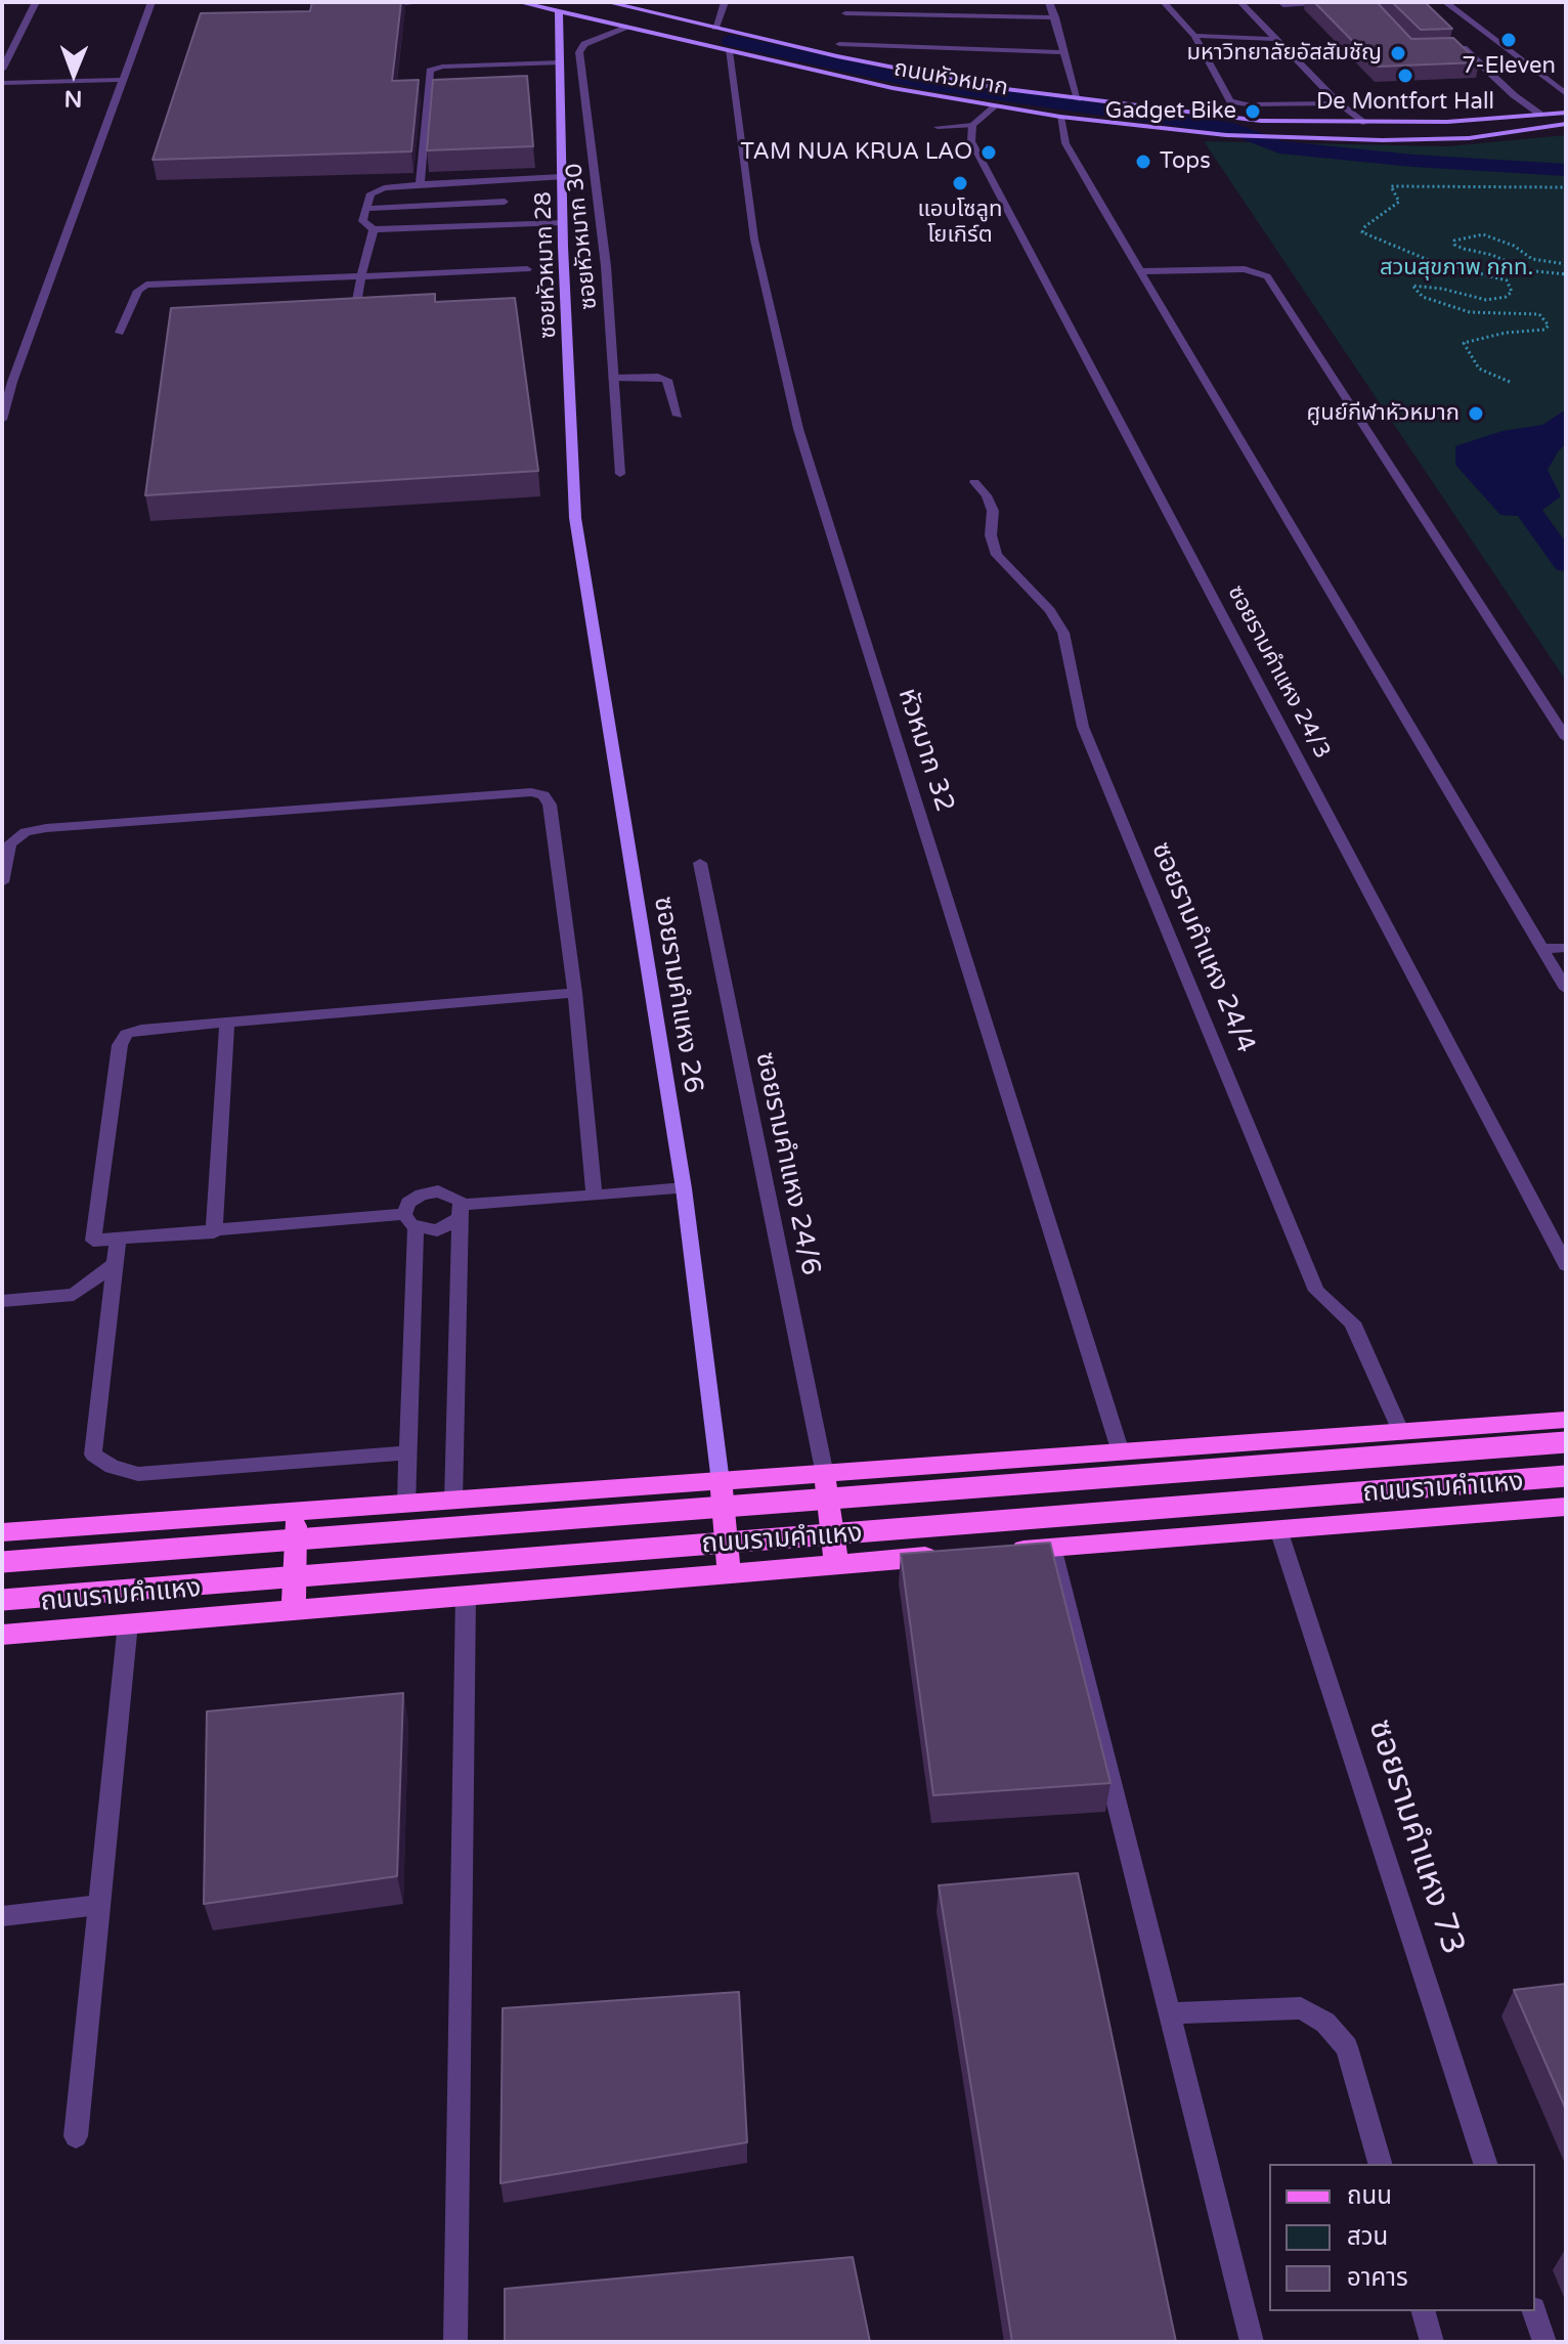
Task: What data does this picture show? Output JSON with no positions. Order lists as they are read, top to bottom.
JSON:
{
  "streets": {
    "main road": [
      "ถนนหัวหมาก",
      "ซอยหัวหมาก 28",
      "ซอยรามคำแหง 26",
      "ถนนรามคำแหง"
    ],
    "street": [
      "ซอยหัวหมาก 30",
      "ซอยรามคำแหง 24/3",
      "หัวหมาก 32",
      "ซอยรามคำแหง 24/4",
      "ซอยรามคำแหง 24/6",
      "ซอยรามคำแหง 73"
    ]
  },
  "crossings": [
    ["ถนนหัวหมาก", "ซอยหัวหมาก 30"],
    ["ถนนหัวหมาก", "ซอยหัวหมาก 28"],
    ["ถนนหัวหมาก", "หัวหมาก 32"],
    ["ซอยหัวหมาก 28", "ซอยรามคำแหง 26"],
    ["ถนนรามคำแหง", "ซอยรามคำแหง 73"]
  ],
  "parks": ["สวนสุขภาพ กกท."],
  "places": [
    "7-Eleven",
    "มหาวิทยาลัยอัสสัมชัญ",
    "De Montfort Hall",
    "Gadget Bike",
    "TAM NUA KRUA LAO",
    "Tops",
    "แอบโซลูท โยเกิร์ต",
    "ศูนย์กีฬาหัวหมาก"
  ],
  "legend": ["ถนน", "สวน", "อาคาร"],
  "north": "bottom"
}
